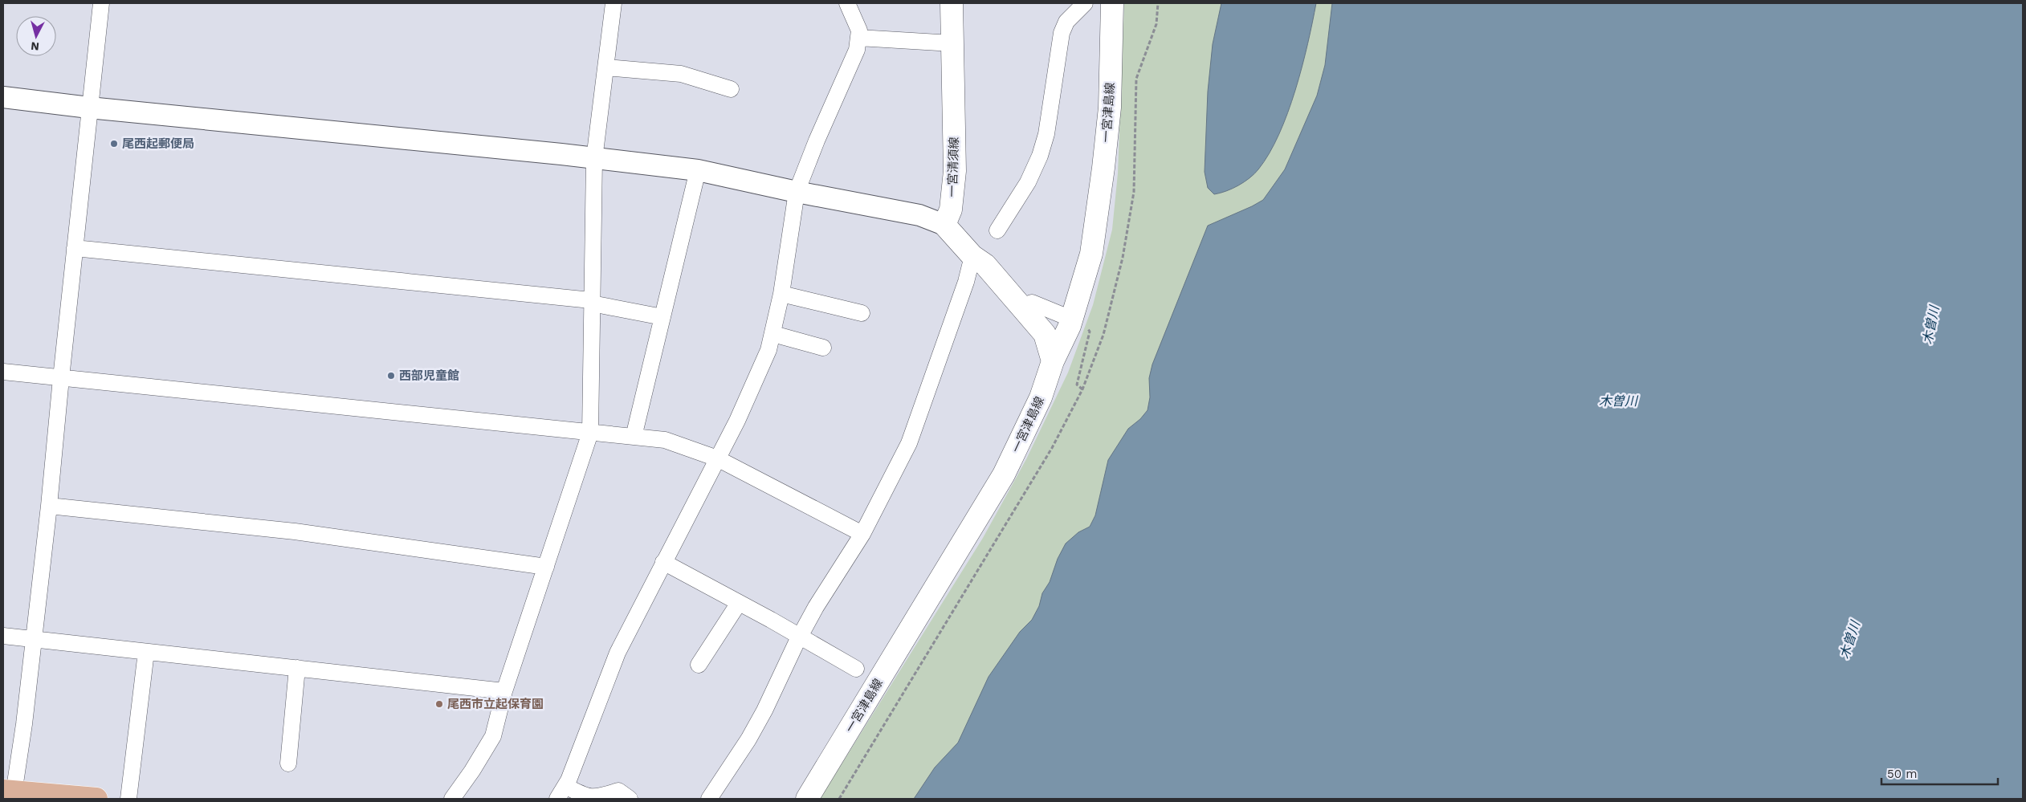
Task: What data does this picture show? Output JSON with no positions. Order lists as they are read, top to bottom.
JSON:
{
  "streets": {
    "main road": ["一宮津島線", "一宮清須線"]
  },
  "water": ["木曽川"],
  "places": ["尾西起郵便局", "西部児童館", "尾西市立起保育園"],
  "scale_bar": "50 m",
  "north": "bottom"
}
